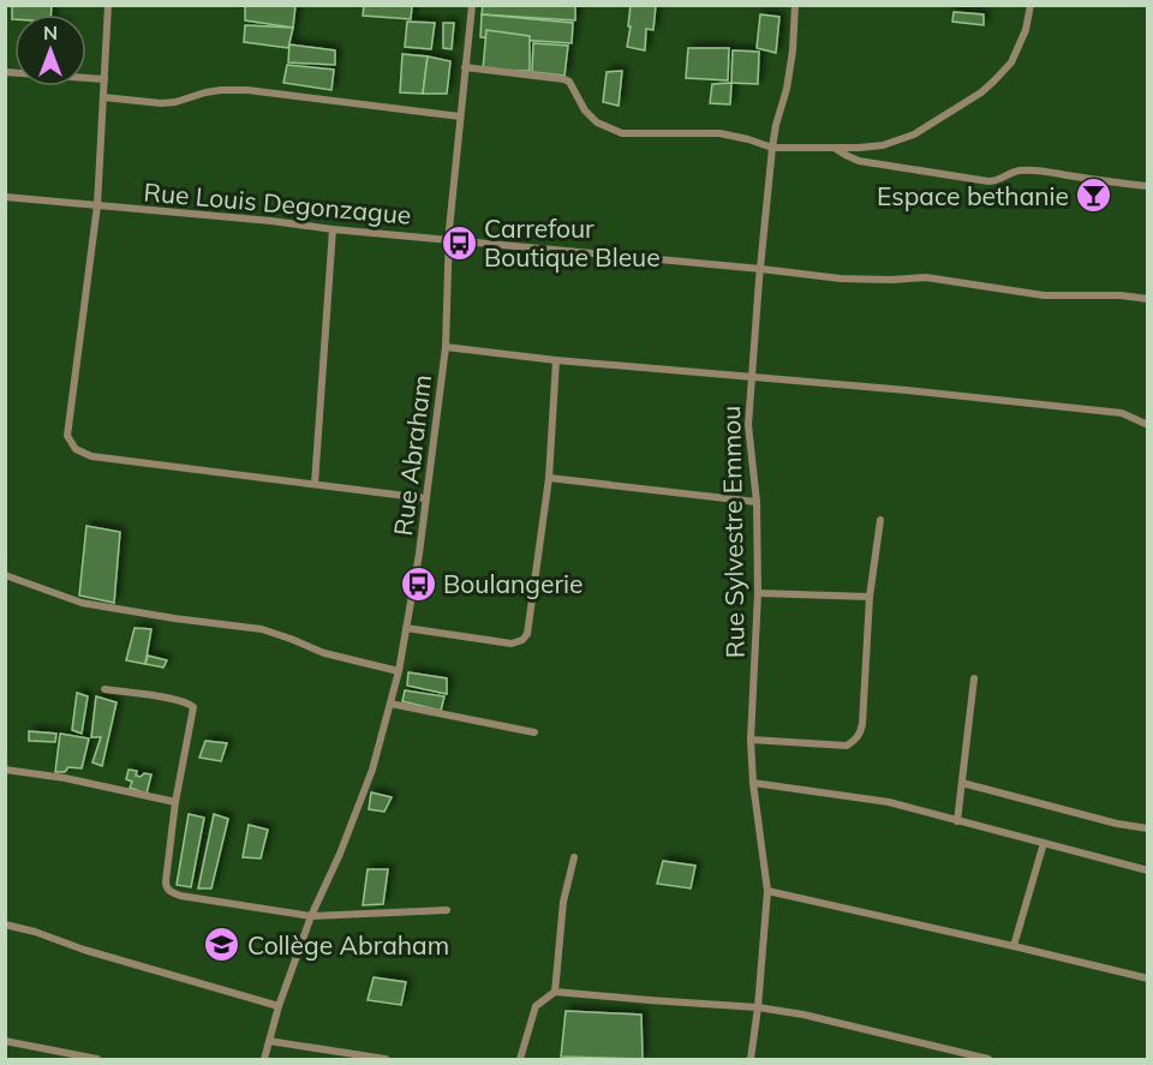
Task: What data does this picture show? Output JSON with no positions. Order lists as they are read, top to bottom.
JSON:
{
  "streets": {
    "street": ["Rue Louis Degonzague", "Rue Abraham", "Rue Sylvestre Emmou"]
  },
  "crossings": [
    ["Rue Louis Degonzague", "Rue Abraham"],
    ["Rue Louis Degonzague", "Rue Sylvestre Emmou"]
  ],
  "places": {
    "bar": ["Espace bethanie"],
    "bus stop": ["Carrefour Boutique Bleue", "Boulangerie"],
    "school or university": ["Collège Abraham"]
  },
  "north": "top"
}
